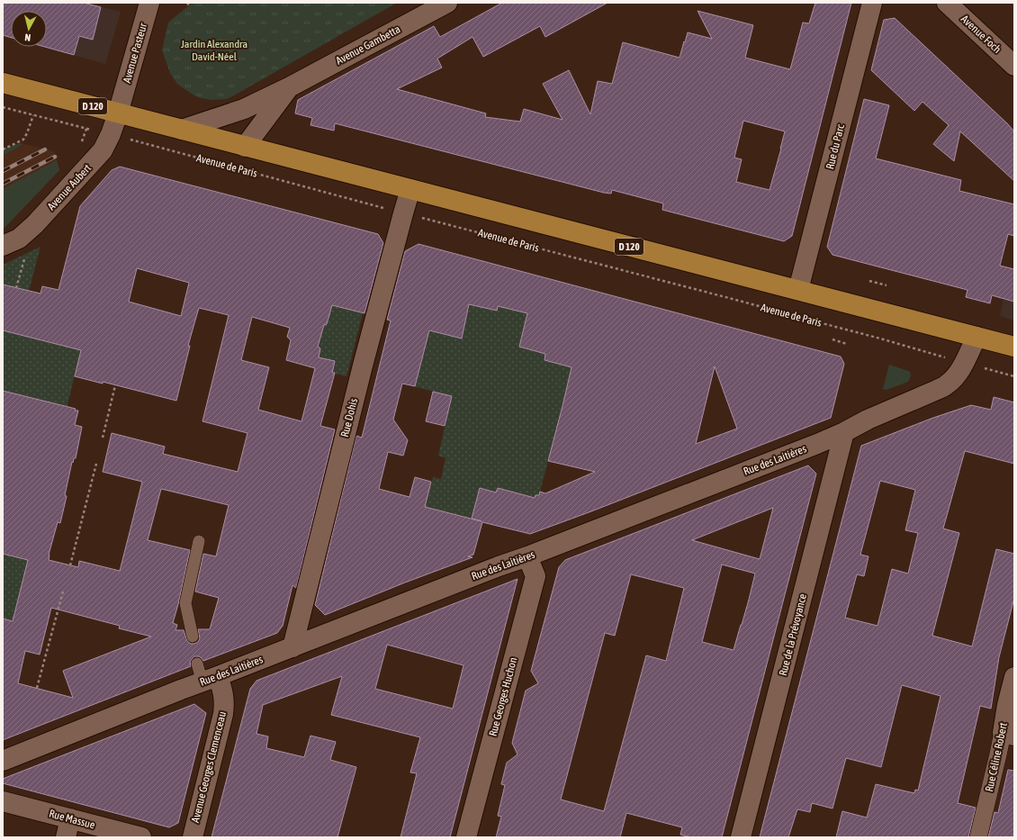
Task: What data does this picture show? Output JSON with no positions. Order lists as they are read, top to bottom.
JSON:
{
  "streets": {
    "main road": ["D 120"],
    "street": [
      "Avenue Foch",
      "Avenue Gambetta",
      "Avenue Pasteur",
      "Rue du Parc",
      "Avenue Aubert",
      "Rue Dohis",
      "Rue des Laitières",
      "Rue de la Prévoyance",
      "Rue Georges Huchon",
      "Rue Céline Robert",
      "Avenue Georges Clemenceau",
      "Rue Massue"
    ],
    "path": ["Avenue de Paris"]
  },
  "crossings": [
    ["Avenue Gambetta", "D 120"],
    ["Avenue Pasteur", "D 120"],
    ["Avenue Pasteur", "Avenue Aubert"],
    ["D 120", "Rue du Parc"],
    ["D 120", "Avenue Aubert"],
    ["D 120", "Rue Dohis"],
    ["D 120", "Rue des Laitières"],
    ["Avenue de Paris", "Avenue Aubert"],
    ["Avenue de Paris", "Rue Dohis"],
    ["Avenue de Paris", "Rue des Laitières"],
    ["Rue Dohis", "Rue des Laitières"],
    ["Rue des Laitières", "Rue de la Prévoyance"],
    ["Rue des Laitières", "Rue Georges Huchon"],
    ["Rue des Laitières", "Avenue Georges Clemenceau"]
  ],
  "parks": ["Jardin Alexandra David-Néel"],
  "north": "bottom"
}
